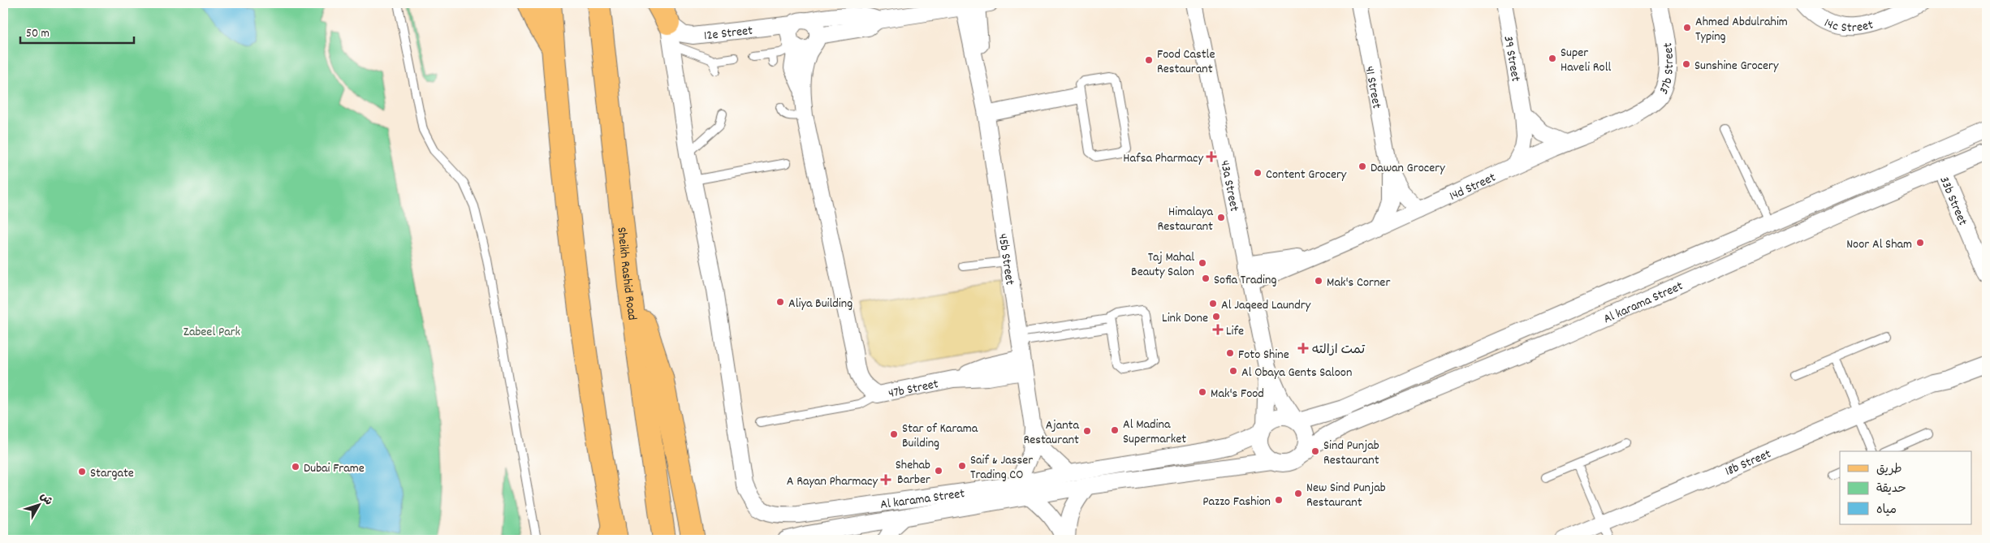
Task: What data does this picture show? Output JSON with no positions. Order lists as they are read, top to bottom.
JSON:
{
  "streets": {
    "main road": ["Sheikh Rashid Road"],
    "street": [
      "14c Street",
      "12e Street",
      "39 Street",
      "37b Street",
      "41 Street",
      "43a Street",
      "14d Street",
      "33b Street",
      "45b Street",
      "Al karama Street",
      "47b Street",
      "18b Street"
    ]
  },
  "crossings": [
    ["12e Street", "45b Street"],
    ["12e Street", "47b Street"],
    ["39 Street", "14d Street"],
    ["37b Street", "14d Street"],
    ["41 Street", "14d Street"],
    ["43a Street", "14d Street"],
    ["43a Street", "Al karama Street"],
    ["33b Street", "Al karama Street"],
    ["45b Street", "Al karama Street"],
    ["45b Street", "47b Street"]
  ],
  "parks": ["Zabeel Park"],
  "places": {
    "other": [
      "Ahmed Abdulrahim Typing",
      "Super Haveli Roll",
      "Food Castle Restaurant",
      "Sunshine Grocery",
      "Dawan Grocery",
      "Content Grocery",
      "Himalaya Restaurant",
      "Noor Al Sham",
      "Taj Mahal Beauty Salon",
      "Sofia Trading",
      "Mak's Corner",
      "Aliya Building",
      "Al Jaqeed Laundry",
      "Link Done",
      "Foto Shine",
      "Al Obaya Gents Saloon",
      "Mak's Food",
      "Al Madina Supermarket",
      "Ajanta Restaurant",
      "Star of Karama Building",
      "Sind Punjab Restaurant",
      "Saif & Jasser Trading CO",
      "Dubai Frame",
      "Shehab Barber",
      "Stargate",
      "New Sind Punjab Restaurant",
      "Pazzo Fashion"
    ],
    "health": [
      "Hafsa Pharmacy",
      "Life",
      "تمت ازالته",
      "A Rayan Pharmacy"
    ]
  },
  "legend": ["طريق", "حديقة", "مياه"],
  "scale_bar": "50 m",
  "north": "top right"
}
